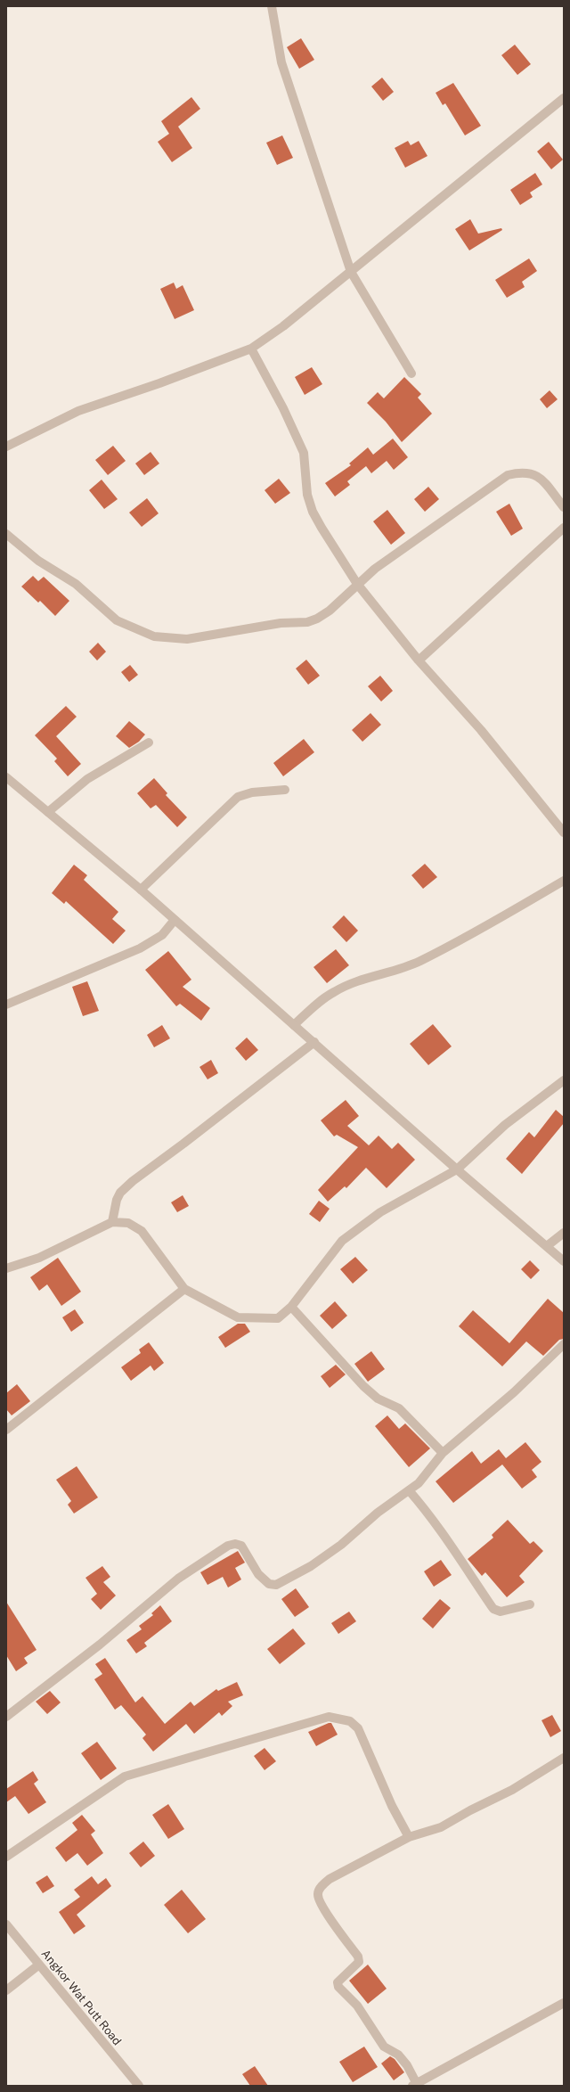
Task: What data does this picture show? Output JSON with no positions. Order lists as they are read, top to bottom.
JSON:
{
  "streets": {
    "street": ["Angkor Wat Putt Road"]
  }
}
